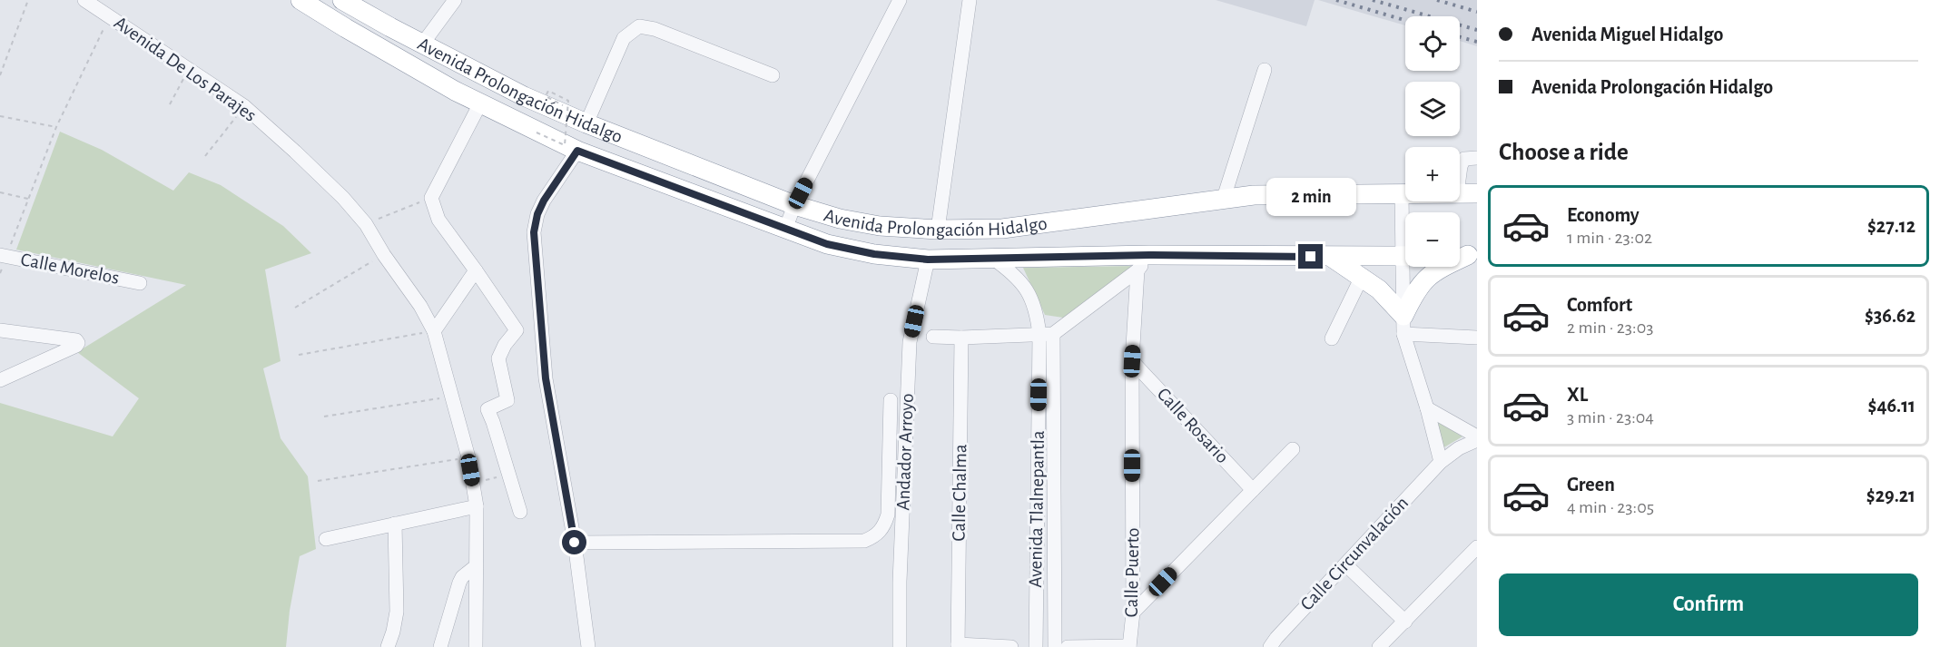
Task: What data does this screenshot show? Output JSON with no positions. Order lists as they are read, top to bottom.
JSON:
{
  "streets": {
    "highway": ["Avenida Prolongación Hidalgo"],
    "street": [
      "Avenida De Los Parajes",
      "Calle Morelos",
      "Calle Rosario",
      "Andador Arroyo",
      "Calle Chalma",
      "Avenida Tlalnepantla",
      "Calle Circunvalación",
      "Calle Puerto"
    ]
  },
  "crossings": [
    ["Avenida Prolongación Hidalgo", "Andador Arroyo"],
    ["Avenida Prolongación Hidalgo", "Avenida Tlalnepantla"],
    ["Avenida Prolongación Hidalgo", "Calle Puerto"],
    ["Calle Rosario", "Calle Puerto"]
  ],
  "page": {
    "banner": ["Avenida Miguel Hidalgo", "Avenida Prolongación Hidalgo"],
    "map_buttons": ["+", "−"],
    "heading": "Choose a ride",
    "bubble": "2 min",
    "list": [
      {
        "name": "Economy",
        "note": "1 min · 23:02",
        "value": "$27.12"
      },
      {
        "name": "Comfort",
        "note": "2 min · 23:03",
        "value": "$36.62"
      },
      {
        "name": "XL",
        "note": "3 min · 23:04",
        "value": "$46.11"
      },
      {
        "name": "Green",
        "note": "4 min · 23:05",
        "value": "$29.21"
      }
    ],
    "buttons": "Confirm"
  }
}
